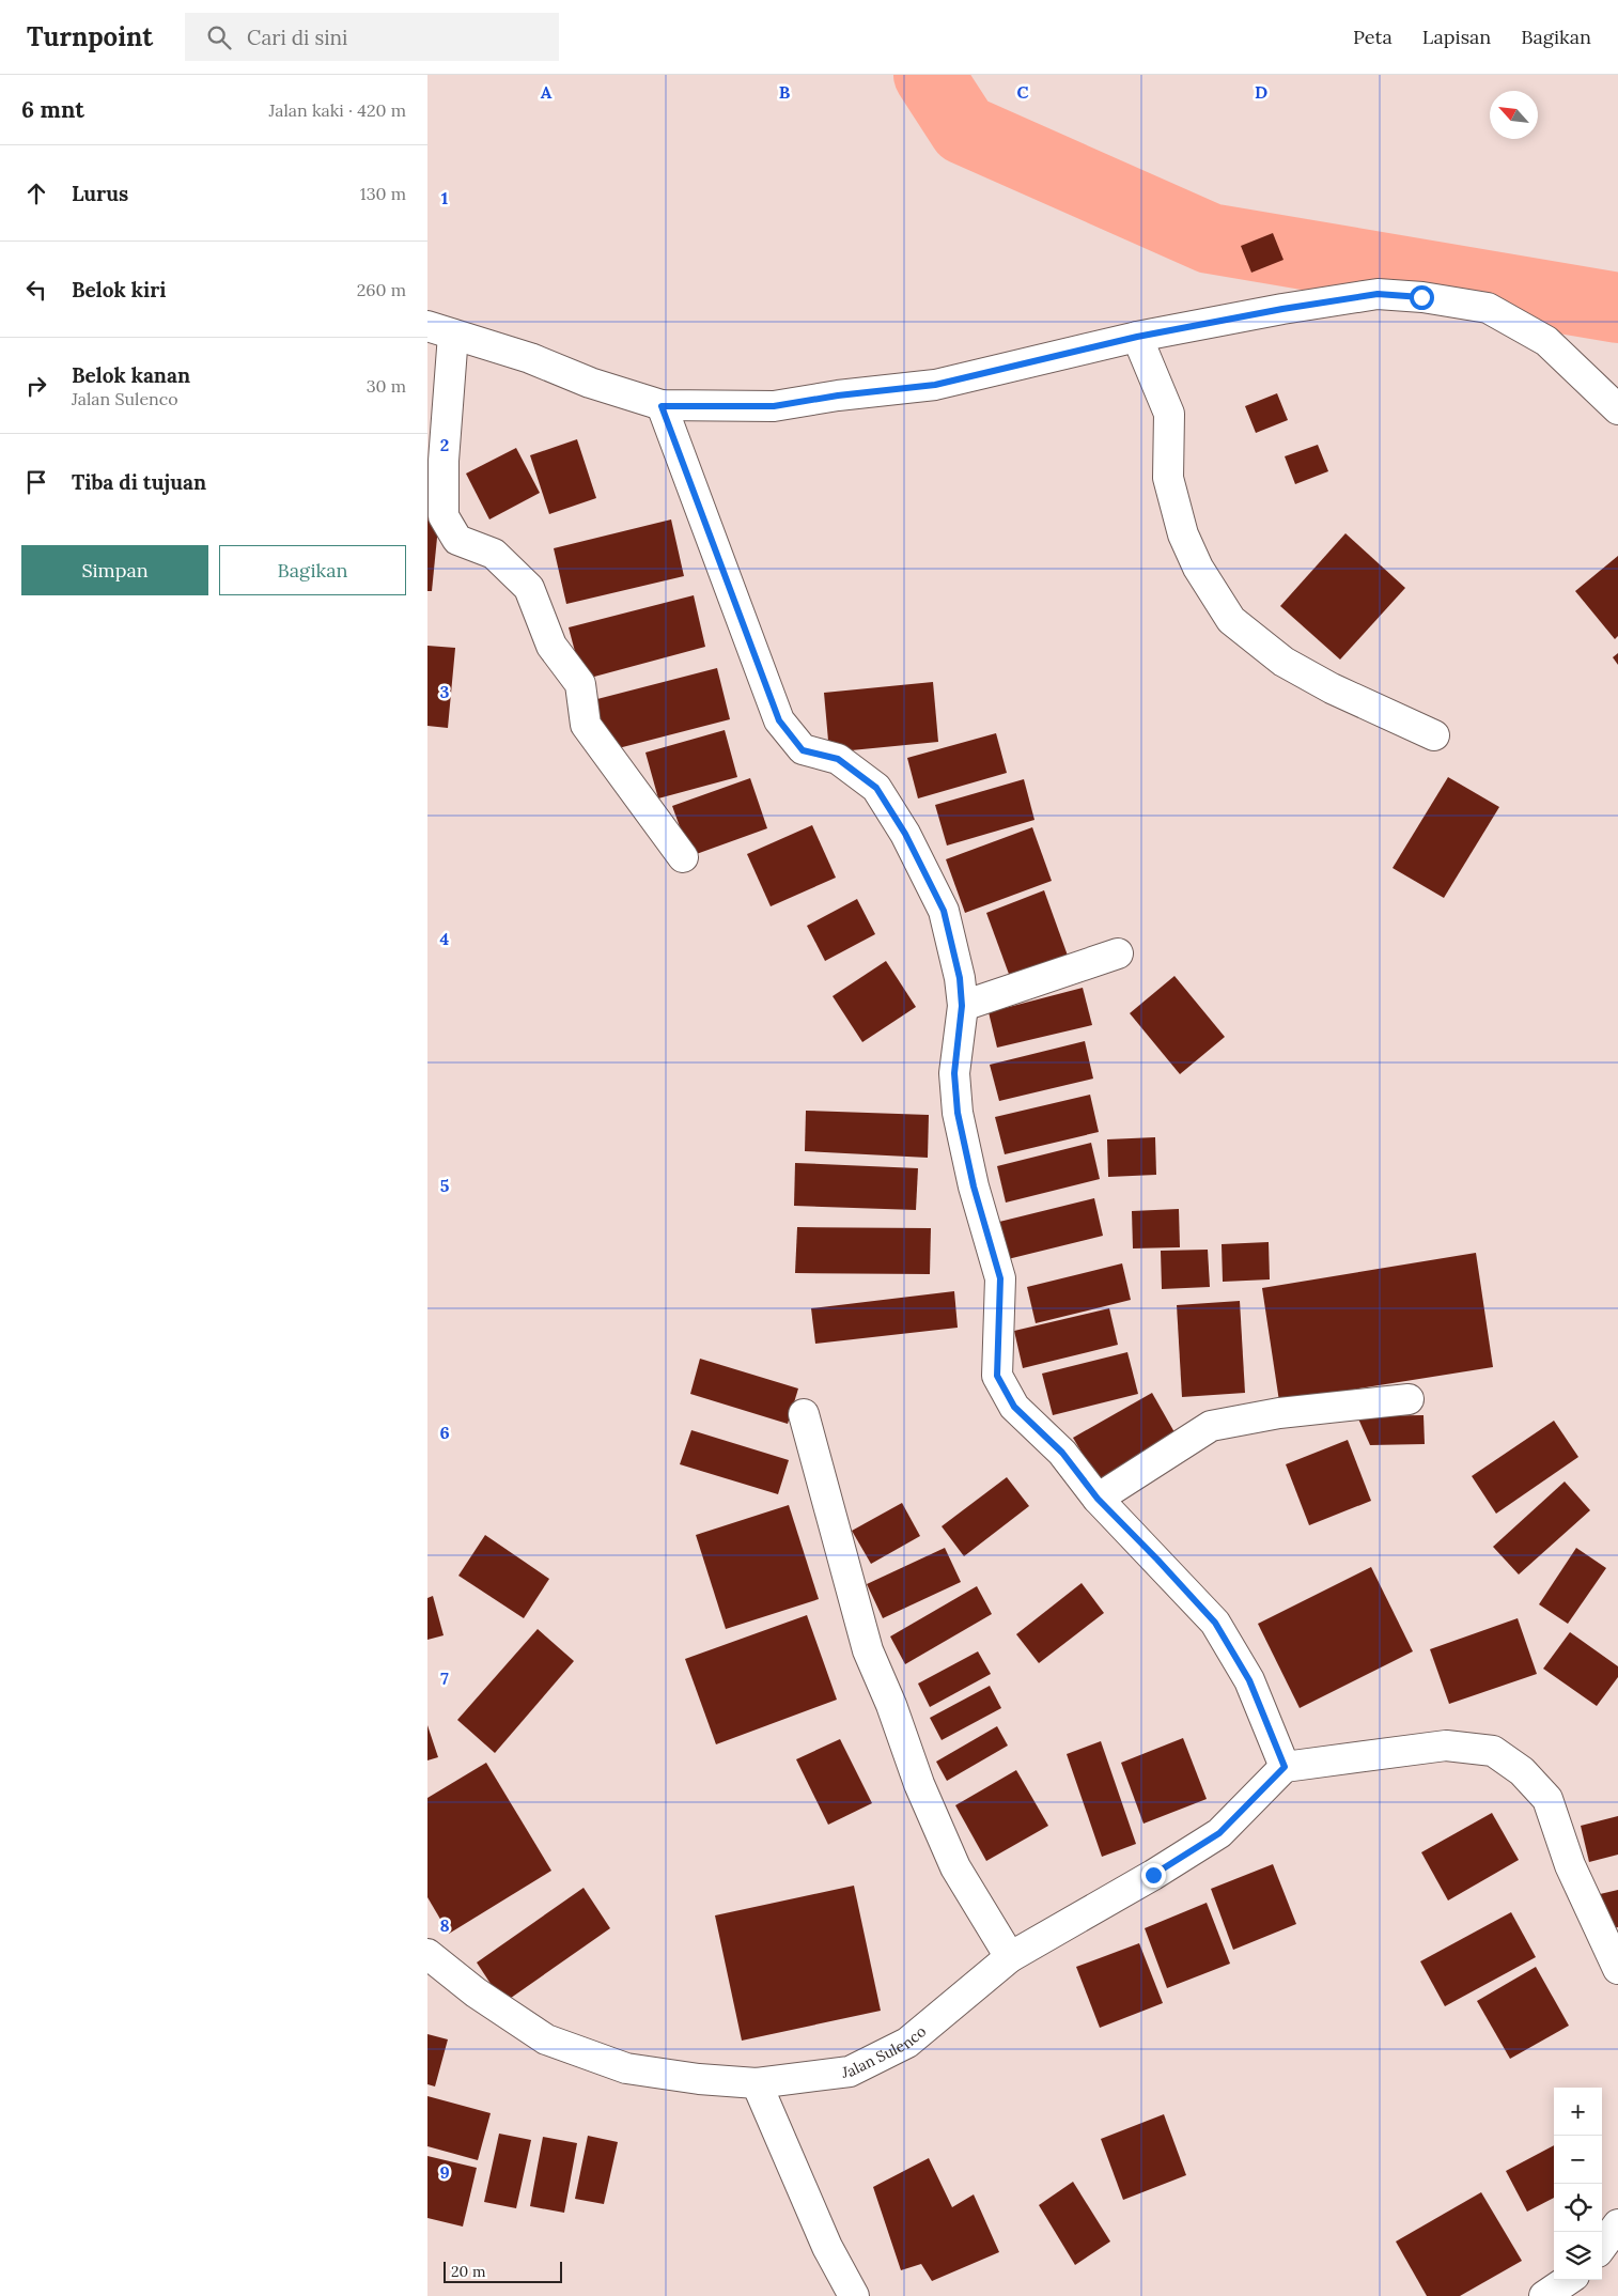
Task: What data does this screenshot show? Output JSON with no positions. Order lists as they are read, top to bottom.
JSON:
{
  "streets": {
    "street": ["Jalan Sulenco"]
  },
  "scale_bar": "20 m",
  "north": "top left",
  "page": {
    "header": "Turnpoint",
    "search": "Cari di sini",
    "nav": ["Peta", "Lapisan", "Bagikan"],
    "heading": ["6 mnt", "Jalan kaki · 420 m"],
    "list": [
      ["Lurus", "130 m"],
      ["Belok kiri", "260 m"],
      ["Belok kanan", "Jalan Sulenco", "30 m"],
      "Tiba di tujuan"
    ],
    "buttons": ["Simpan", "Bagikan"],
    "map_buttons": ["+", "−"],
    "scale": "20 m"
  },
  "grid": {
    "columns": [
      "A",
      "B",
      "C",
      "D"
    ],
    "rows": [
      "1",
      "2",
      "3",
      "4",
      "5",
      "6",
      "7",
      "8",
      "9"
    ]
  }
}
